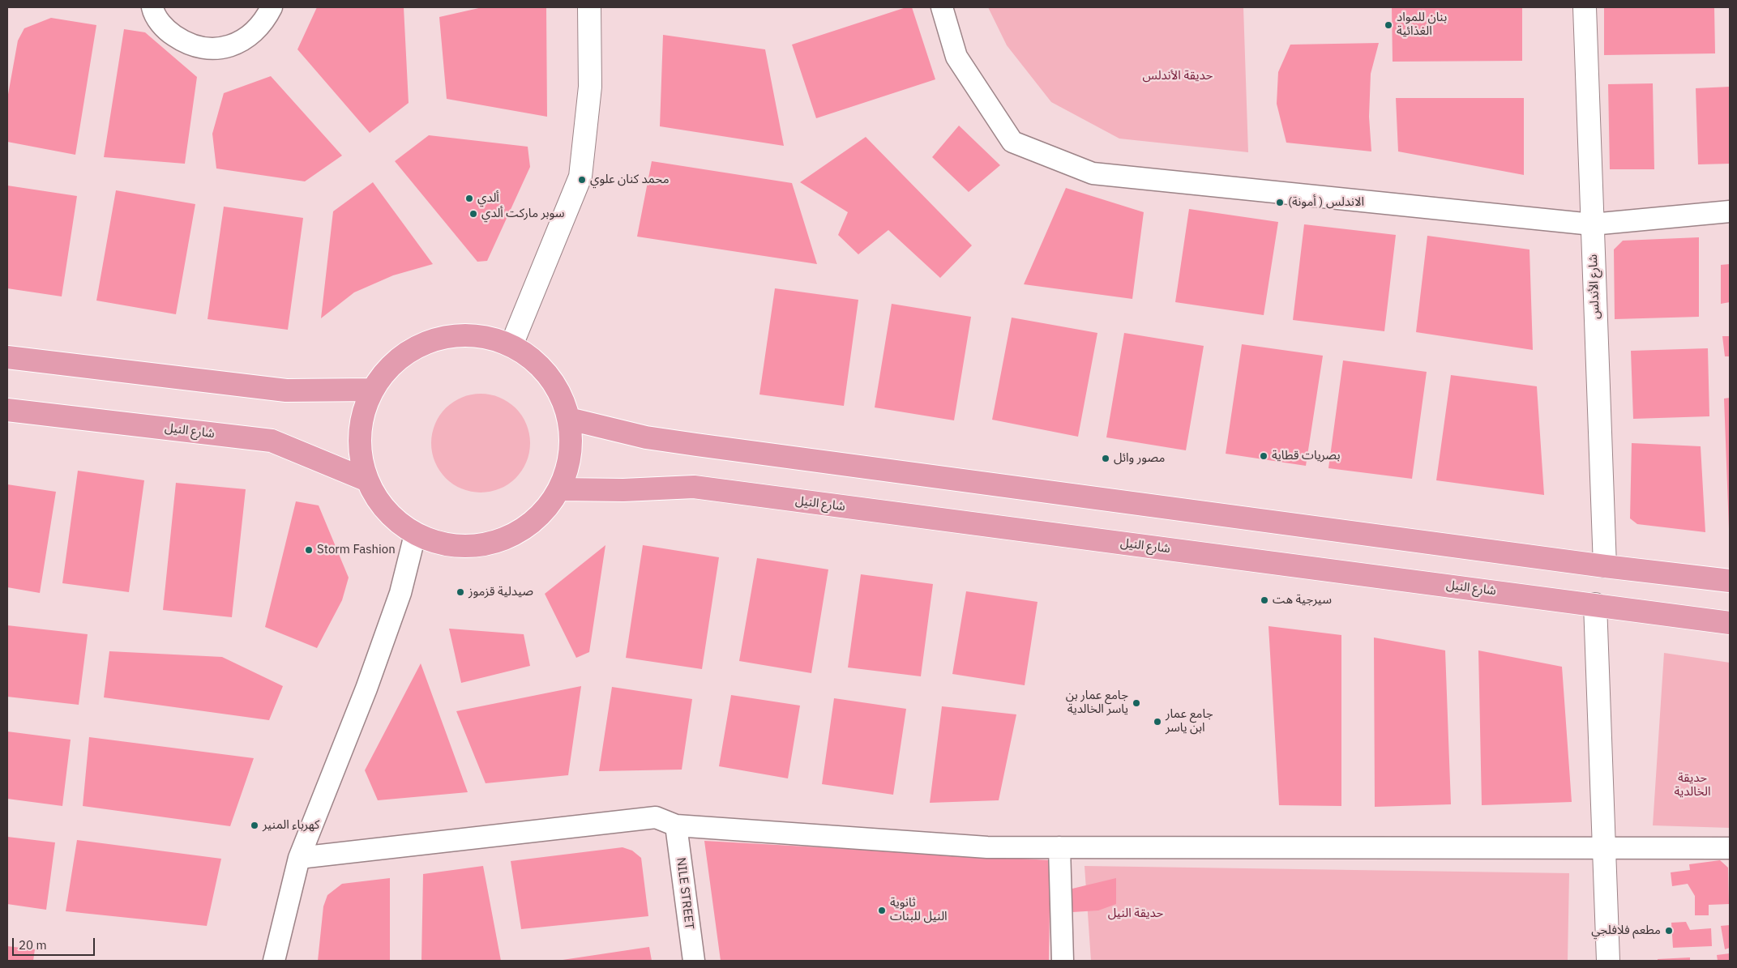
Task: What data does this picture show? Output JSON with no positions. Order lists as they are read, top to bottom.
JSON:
{
  "streets": {
    "main road": ["شارع النيل"],
    "street": ["شارع الأندلس", "NILE STREET"]
  },
  "parks": ["حديقة الأندلس", "حديقة الخالدية", "حديقة النيل"],
  "places": [
    "بنان للمواد الغذائية",
    "محمد كنان علوي",
    "ألدي",
    "الاندلس ( أمونة)",
    "سوبر ماركت ألدي",
    "بصريات قطاية",
    "مصور وائل",
    "Storm Fashion",
    "صيدلية قزموز",
    "سيرجية هت",
    "جامع عمار بن ياسر الخالدية",
    "جامع عمار ابن ياسر",
    "كهرباء المنير",
    "ثانوية النيل للبنات",
    "مطعم فلافلجي"
  ],
  "scale_bar": "20 m"
}
